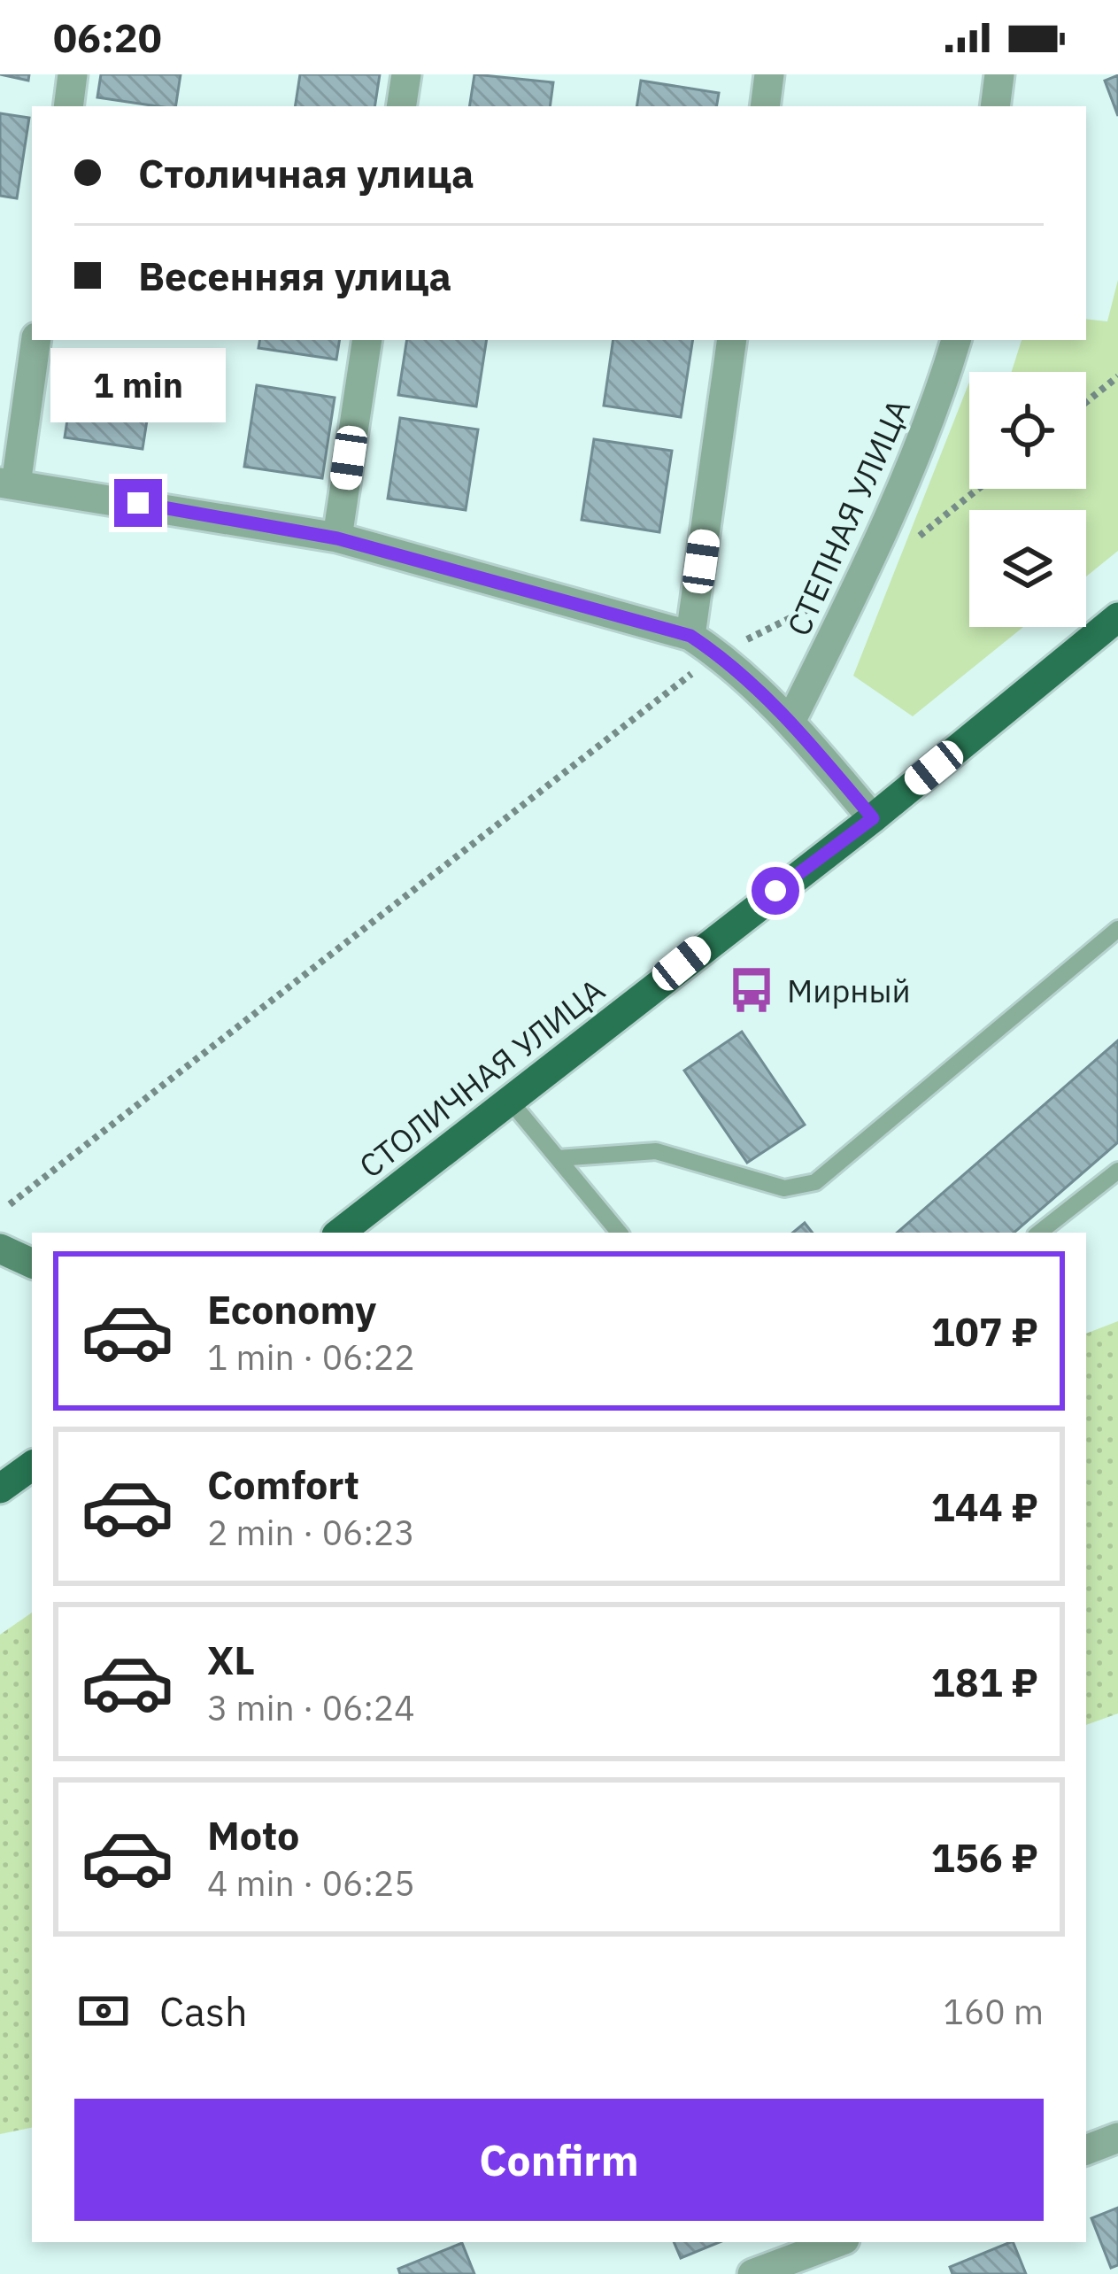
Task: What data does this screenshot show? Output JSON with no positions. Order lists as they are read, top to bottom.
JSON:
{
  "streets": {
    "main road": ["СТОЛИЧНАЯ УЛИЦА"],
    "street": ["СТЕПНАЯ УЛИЦА"]
  },
  "places": {
    "bus stop": ["Мирный"]
  },
  "page": {
    "status": "06:20",
    "banner": ["Столичная улица", "Весенняя улица"],
    "bubble": "1 min",
    "list": [
      {
        "name": "Economy",
        "note": "1 min · 06:22",
        "value": "107 ₽"
      },
      {
        "name": "Comfort",
        "note": "2 min · 06:23",
        "value": "144 ₽"
      },
      {
        "name": "XL",
        "note": "3 min · 06:24",
        "value": "181 ₽"
      },
      {
        "name": "Moto",
        "note": "4 min · 06:25",
        "value": "156 ₽"
      }
    ],
    "pay": ["Cash", "160 m"],
    "buttons": "Confirm"
  }
}
